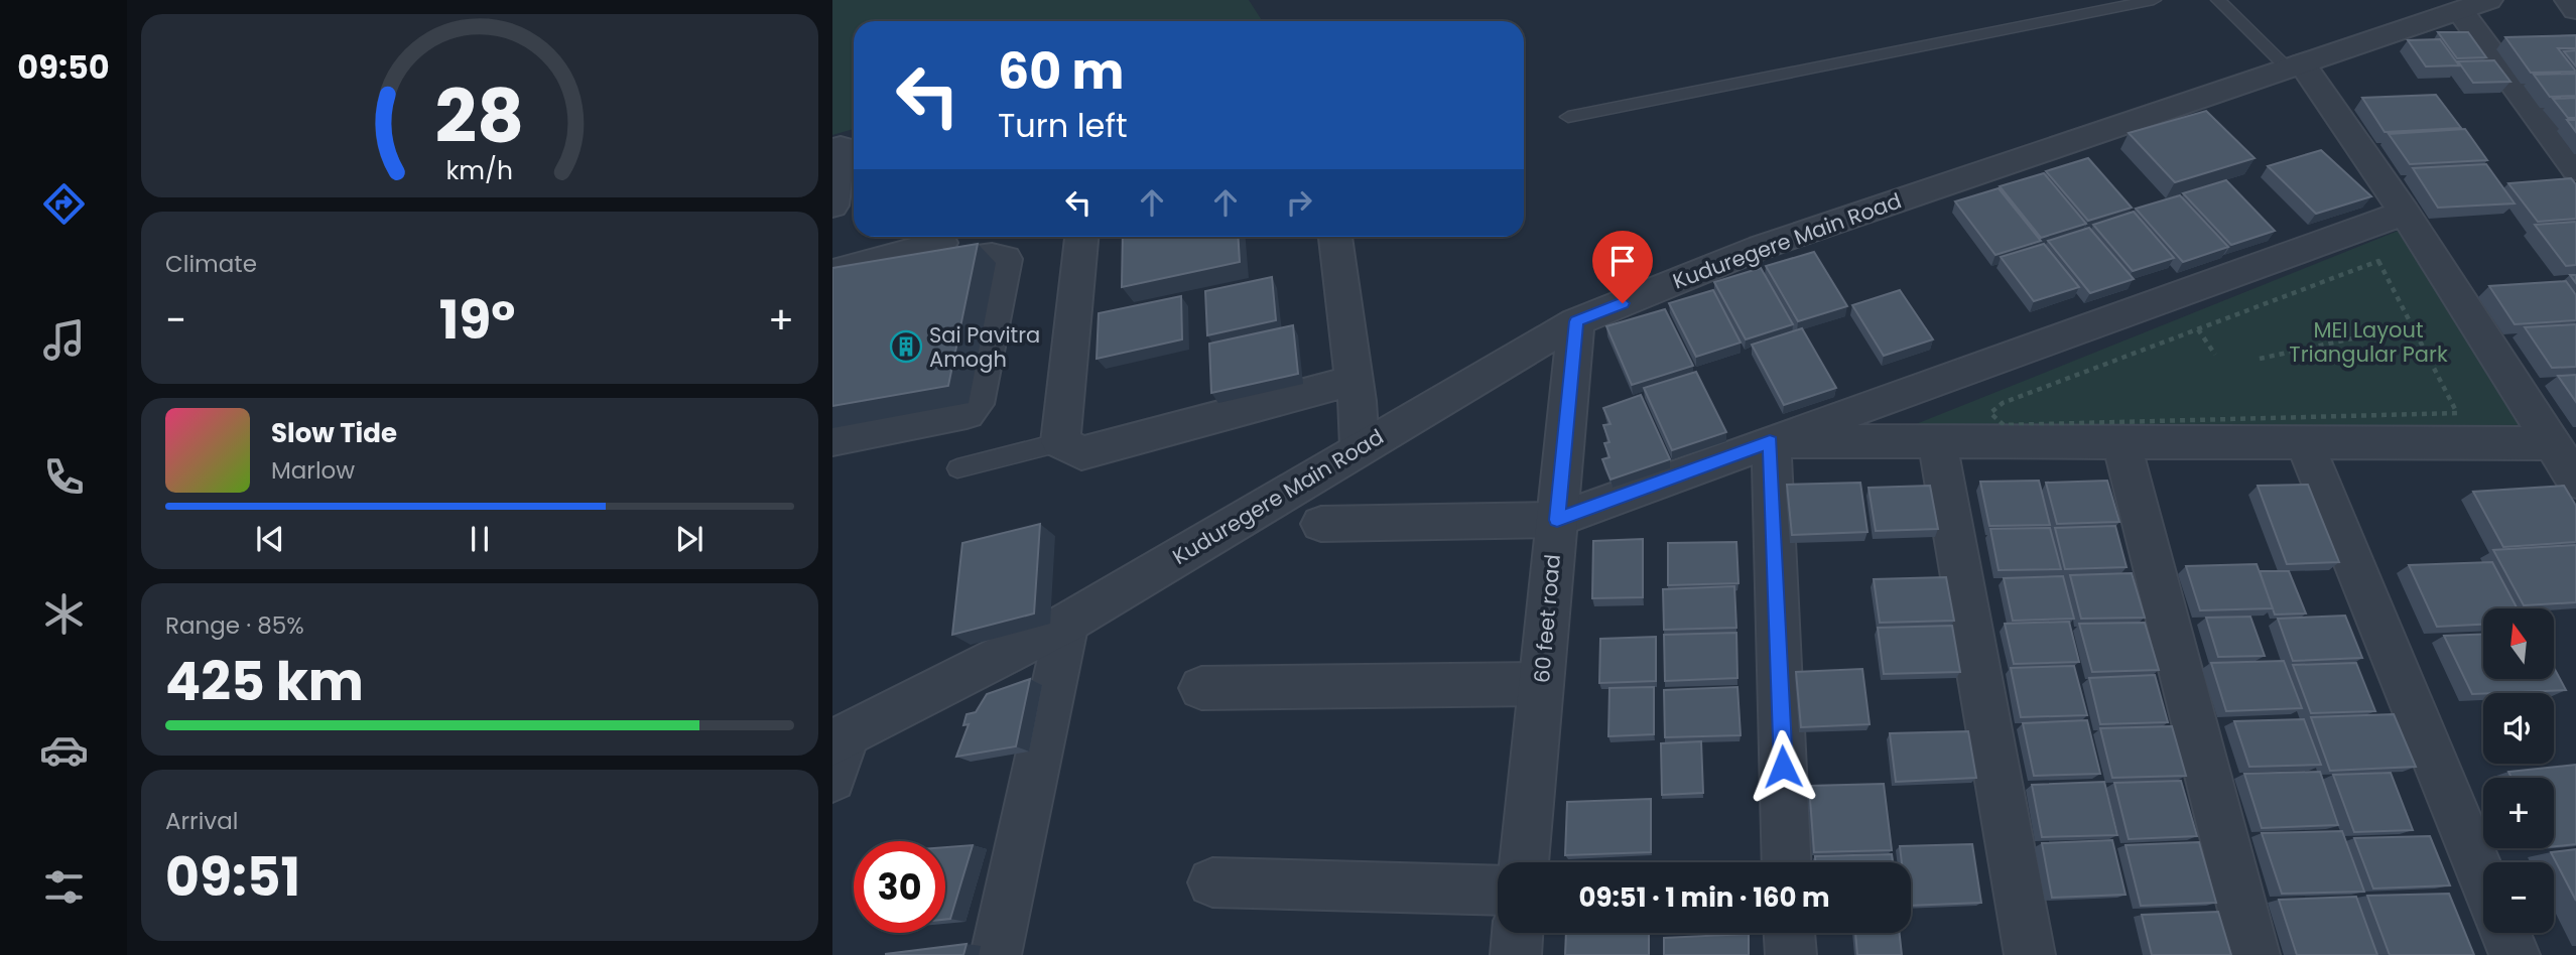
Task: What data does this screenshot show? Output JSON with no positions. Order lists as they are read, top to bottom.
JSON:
{
  "streets": {
    "street": ["Kuduregere Main Road", "60 feet road"]
  },
  "crossings": [
    ["Kuduregere Main Road", "60 feet road"]
  ],
  "parks": ["MEI Layout Triangular Park"],
  "places": {
    "building": ["Sai Pavitra Amogh"]
  },
  "north": "top",
  "page": {
    "tabs": "09:50",
    "turn": ["60 m", "Turn left"],
    "tile": [
      "Climate",
      ["Range · 85%", "425 km"],
      ["Arrival", "09:51"]
    ],
    "heat": ["−", "19°", "+"],
    "song": ["Slow Tide", "Marlow"],
    "map_buttons": ["+", "−"],
    "limit": "30",
    "trip": "09:51 · 1 min · 160 m",
    "gauge": ["28", "km/h"]
  }
}
